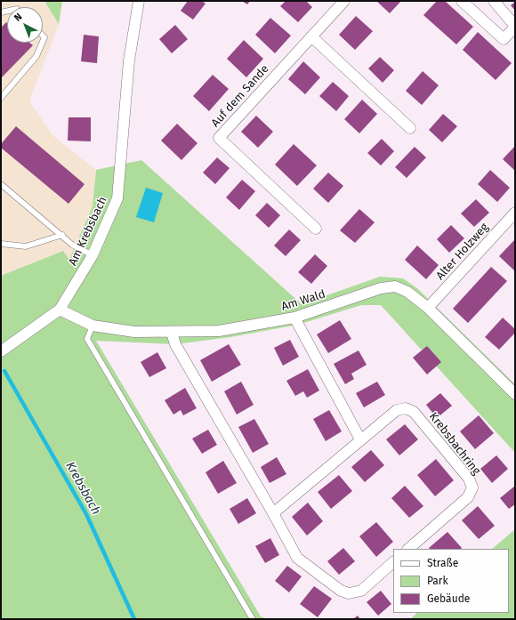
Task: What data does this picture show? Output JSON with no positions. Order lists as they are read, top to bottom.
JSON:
{
  "streets": {
    "street": [
      "Auf dem Sande",
      "Am Krebsbach",
      "Alter Holzweg",
      "Am Wald",
      "Krebsbachring"
    ]
  },
  "crossings": [
    ["Am Krebsbach", "Am Wald"],
    ["Alter Holzweg", "Am Wald"]
  ],
  "water": ["Krebsbach"],
  "legend": ["Straße", "Park", "Gebäude"],
  "north": "top left"
}
